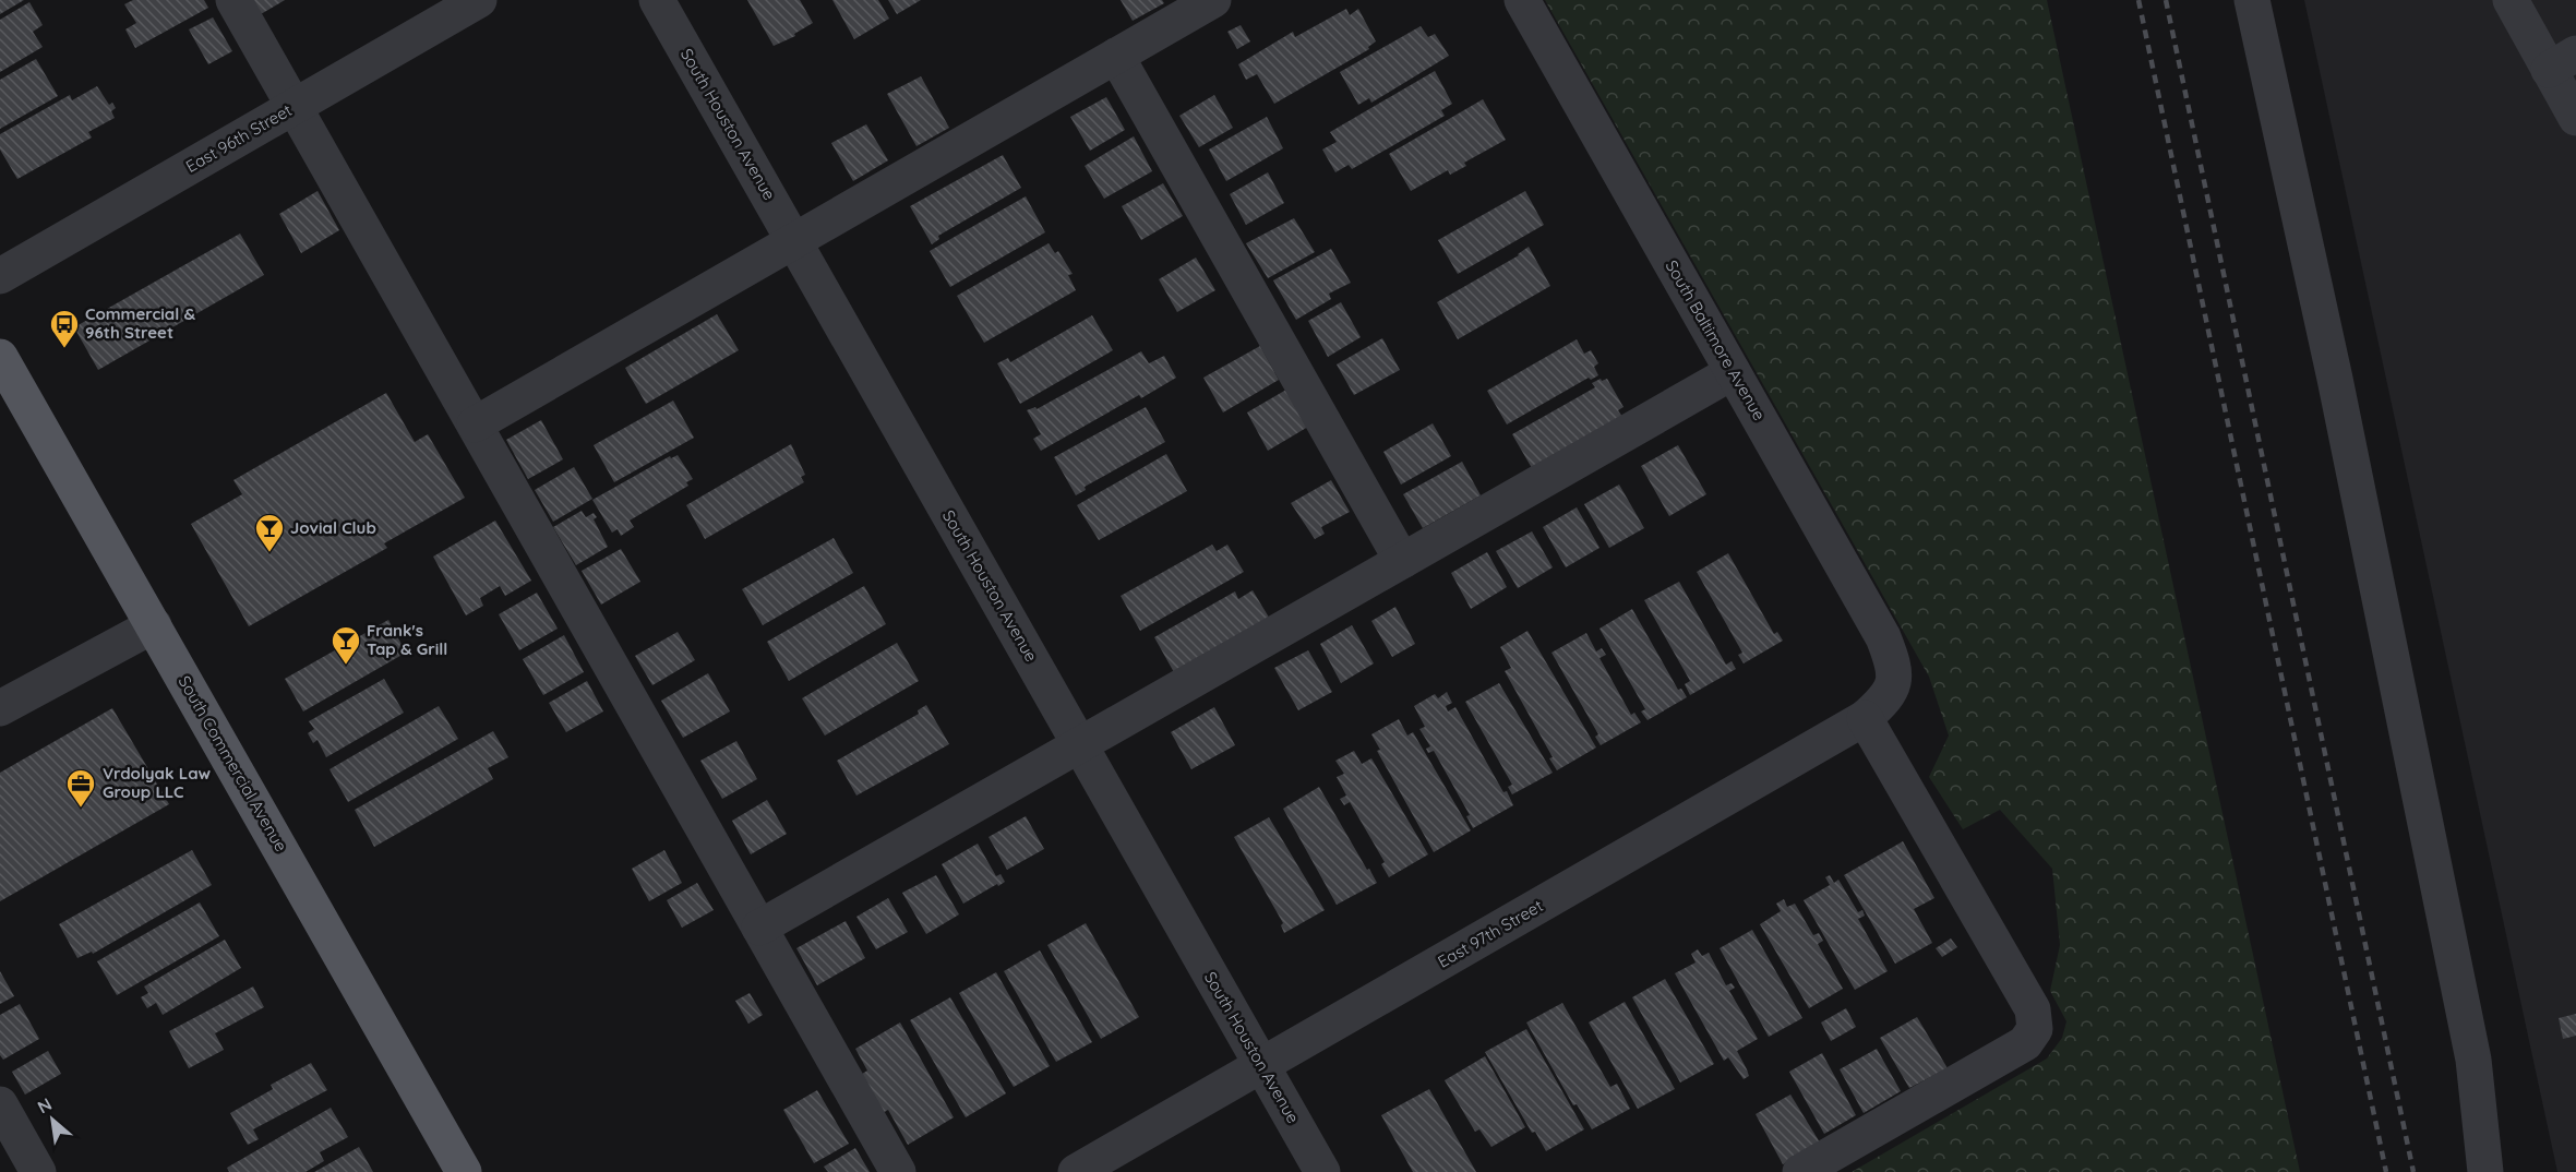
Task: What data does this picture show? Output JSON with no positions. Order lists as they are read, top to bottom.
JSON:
{
  "streets": {
    "main road": ["South Commercial Avenue"],
    "street": [
      "South Houston Avenue",
      "East 96th Street",
      "South Baltimore Avenue",
      "East 97th Street"
    ]
  },
  "crossings": [
    ["South Houston Avenue", "East 97th Street"],
    ["South Baltimore Avenue", "East 97th Street"]
  ],
  "places": {
    "bus stop": ["Commercial & 96th Street"],
    "bar": ["Jovial Club", "Frank's Tap & Grill"],
    "office": ["Vrdolyak Law Group LLC"]
  },
  "north": "top left"
}
